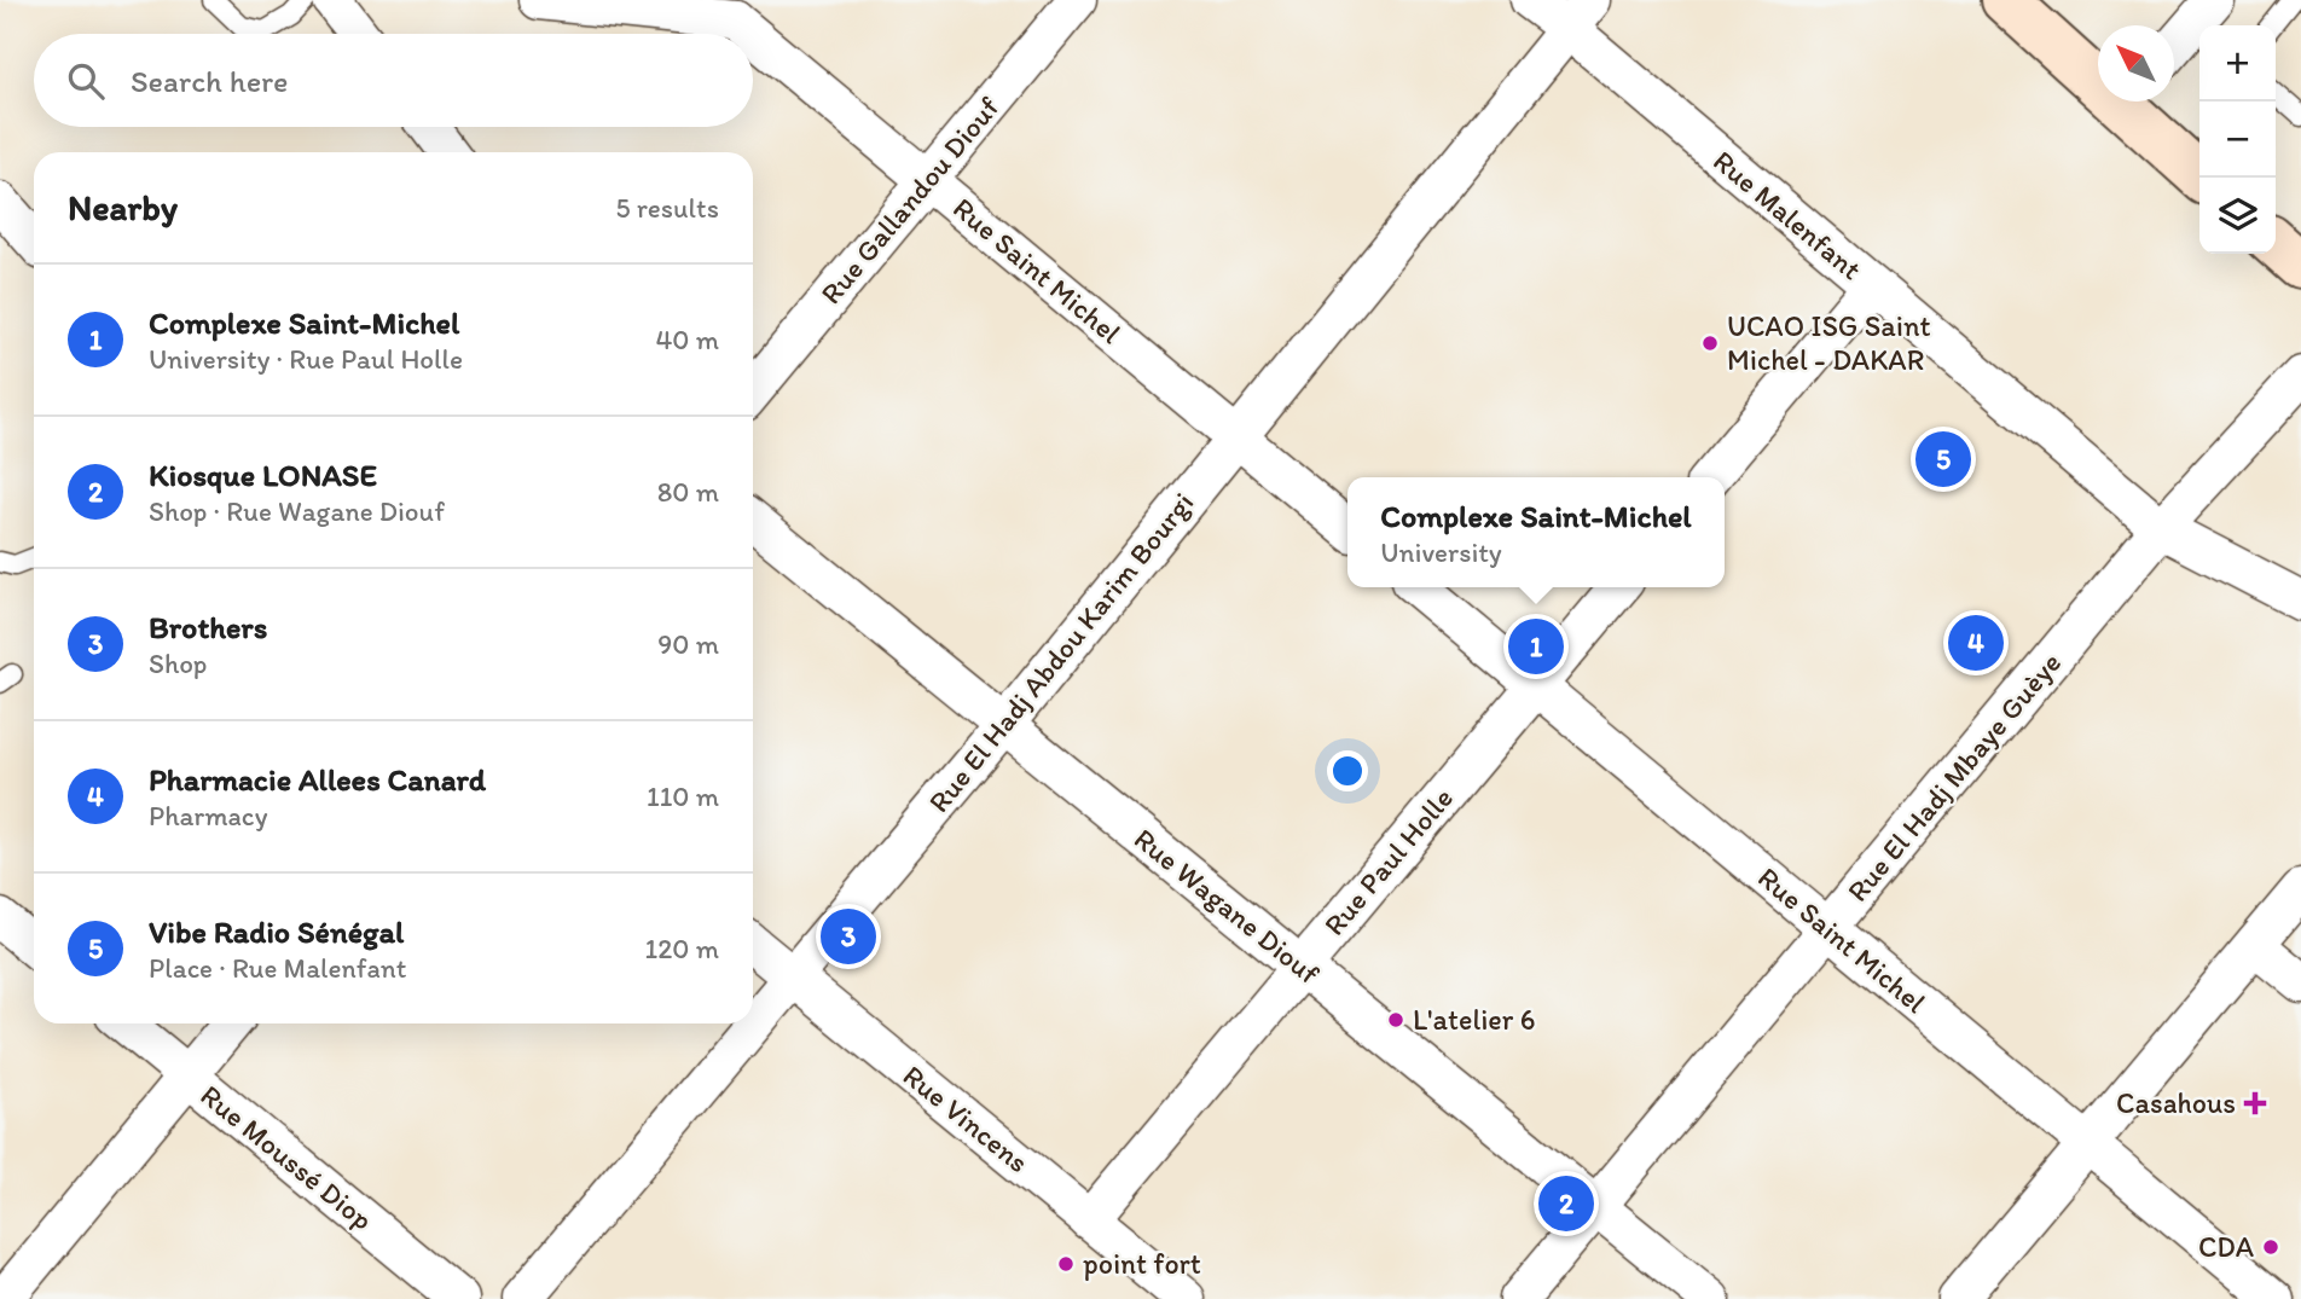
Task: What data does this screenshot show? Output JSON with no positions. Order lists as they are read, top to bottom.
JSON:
{
  "streets": {
    "street": [
      "Rue Gallandou Diouf",
      "Rue Malenfant",
      "Rue Saint Michel",
      "Rue El Hadj Abdou Karim Bourgi",
      "Rue El Hadj Mbaye Guèye",
      "Rue Paul Holle",
      "Rue Wagane Diouf",
      "Rue Vincens",
      "Rue Moussé Diop"
    ]
  },
  "crossings": [
    ["Rue Gallandou Diouf", "Rue Saint Michel"],
    ["Rue Malenfant", "Rue El Hadj Abdou Karim Bourgi"],
    ["Rue Malenfant", "Rue El Hadj Mbaye Guèye"],
    ["Rue Saint Michel", "Rue El Hadj Abdou Karim Bourgi"],
    ["Rue Saint Michel", "Rue El Hadj Mbaye Guèye"],
    ["Rue Saint Michel", "Rue Paul Holle"],
    ["Rue El Hadj Abdou Karim Bourgi", "Rue Wagane Diouf"],
    ["Rue El Hadj Abdou Karim Bourgi", "Rue Vincens"],
    ["Rue El Hadj Mbaye Guèye", "Rue Wagane Diouf"],
    ["Rue Paul Holle", "Rue Wagane Diouf"],
    ["Rue Paul Holle", "Rue Vincens"]
  ],
  "places": {
    "other": [
      "UCAO ISG Saint Michel - DAKAR",
      "L'atelier 6",
      "CDA",
      "point fort"
    ],
    "health": ["Casahous"]
  },
  "north": "top left",
  "page": {
    "map_buttons": ["+", "−"],
    "search": "Search here",
    "heading": ["Nearby", "5 results"],
    "list": [
      {
        "mark": "1",
        "name": "Complexe Saint-Michel",
        "note": "University · Rue Paul Holle",
        "value": "40 m"
      },
      {
        "mark": "2",
        "name": "Kiosque LONASE",
        "note": "Shop · Rue Wagane Diouf",
        "value": "80 m"
      },
      {
        "mark": "3",
        "name": "Brothers",
        "note": "Shop",
        "value": "90 m"
      },
      {
        "mark": "4",
        "name": "Pharmacie Allees Canard",
        "note": "Pharmacy",
        "value": "110 m"
      },
      {
        "mark": "5",
        "name": "Vibe Radio Sénégal",
        "note": "Place · Rue Malenfant",
        "value": "120 m"
      }
    ],
    "pins": [
      "5",
      "4",
      "1",
      "3",
      "2"
    ],
    "popup": ["Complexe Saint-Michel", "University"]
  }
}
